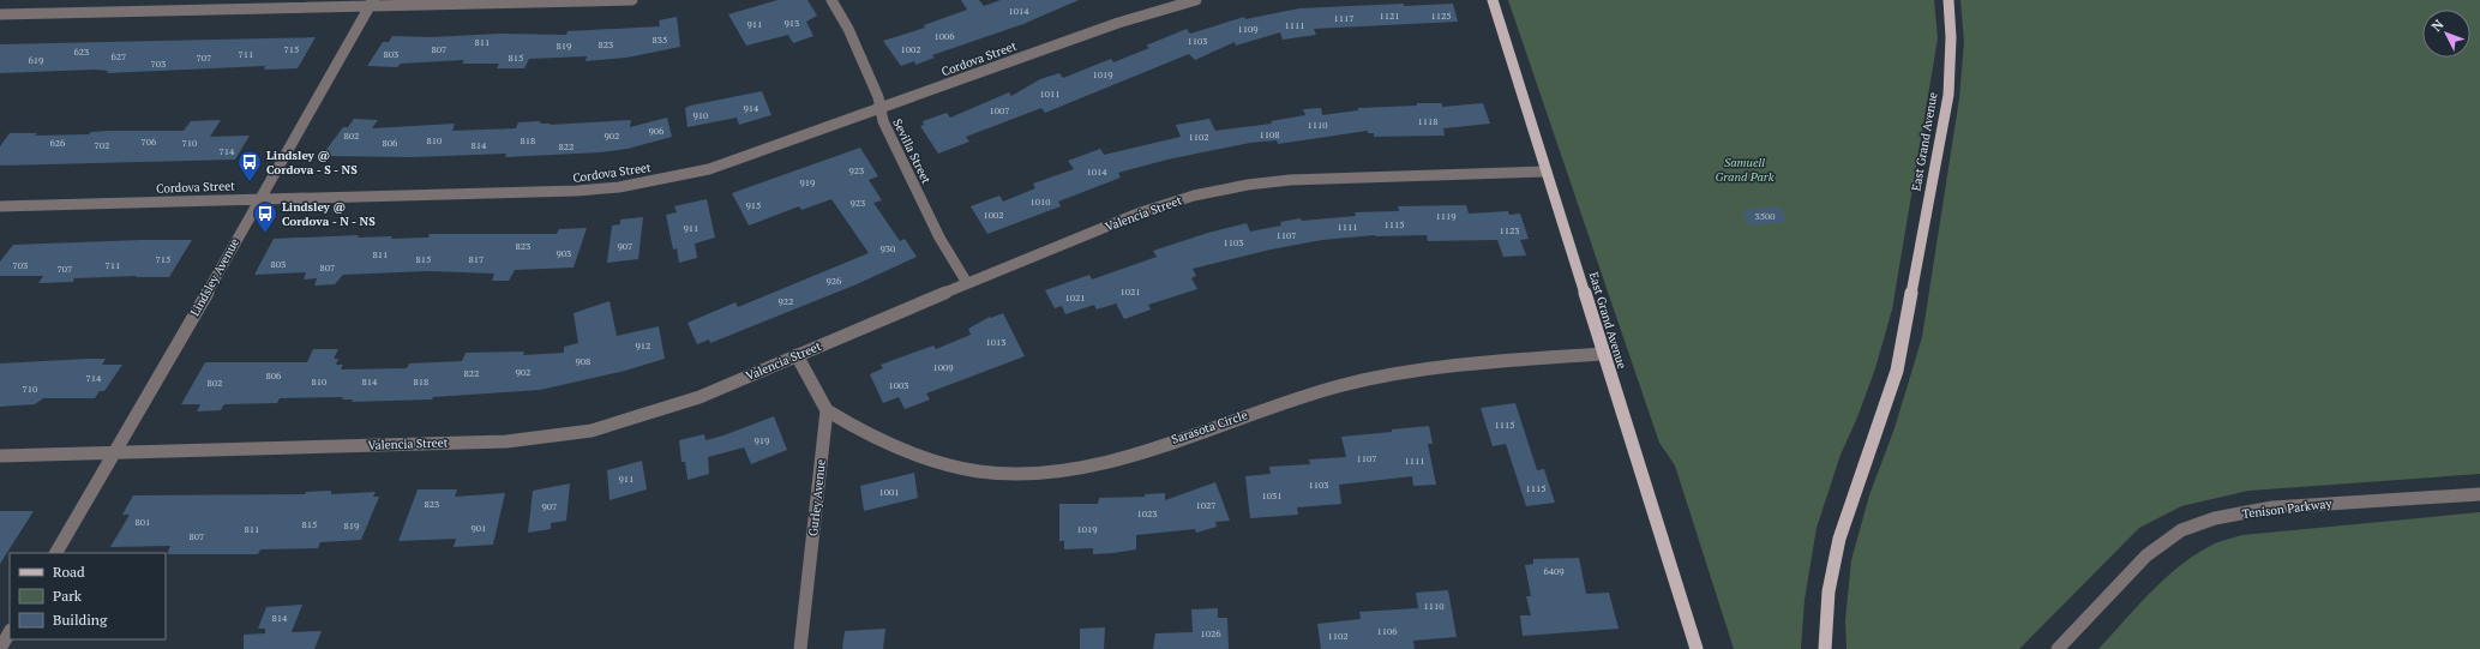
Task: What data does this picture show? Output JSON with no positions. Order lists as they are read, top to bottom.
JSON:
{
  "streets": {
    "main road": ["East Grand Avenue"],
    "street": [
      "Cordova Street",
      "Sevilla Street",
      "Valencia Street",
      "Lindsley Avenue",
      "Sarasota Circle",
      "Gurley Avenue",
      "Tenison Parkway"
    ]
  },
  "crossings": [
    ["Cordova Street", "Sevilla Street"],
    ["Cordova Street", "Lindsley Avenue"],
    ["East Grand Avenue", "Valencia Street"],
    ["East Grand Avenue", "Sarasota Circle"],
    ["Sevilla Street", "Valencia Street"],
    ["Valencia Street", "Lindsley Avenue"],
    ["Sarasota Circle", "Gurley Avenue"]
  ],
  "parks": ["Samuell Grand Park"],
  "places": {
    "bus stop": ["Lindsley @ Cordova - S - NS", "Lindsley @ Cordova - N - NS"]
  },
  "house_numbers": [
    "1014",
    "1121",
    "1125",
    "1117",
    "913",
    "911",
    "1111",
    "1109",
    "1006",
    "835",
    "1103",
    "811",
    "823",
    "819",
    "715",
    "807",
    "1002",
    "623",
    "711",
    "803",
    "627",
    "707",
    "815",
    "619",
    "703",
    "1019",
    "1011",
    "914",
    "1007",
    "910",
    "1118",
    "1110",
    "906",
    "1108",
    "802",
    "902",
    "1102",
    "810",
    "818",
    "706",
    "626",
    "710",
    "806",
    "702",
    "814",
    "822",
    "714",
    "923",
    "1014",
    "919",
    "1010",
    "923",
    "915",
    "1002",
    "1119",
    "3500",
    "1115",
    "1111",
    "911",
    "1123",
    "1107",
    "1103",
    "823",
    "907",
    "930",
    "903",
    "811",
    "715",
    "815",
    "817",
    "803",
    "703",
    "711",
    "807",
    "707",
    "926",
    "1021",
    "1021",
    "922",
    "1013",
    "912",
    "908",
    "1009",
    "902",
    "822",
    "806",
    "714",
    "810",
    "814",
    "818",
    "802",
    "1003",
    "710",
    "1115",
    "919",
    "1107",
    "1111",
    "911",
    "1103",
    "1115",
    "1001",
    "1031",
    "823",
    "1027",
    "907",
    "1023",
    "801",
    "815",
    "819",
    "901",
    "811",
    "1019",
    "807",
    "6409",
    "1110",
    "814",
    "1106",
    "1026",
    "1102"
  ],
  "legend": ["Road", "Park", "Building"],
  "north": "top left"
}
